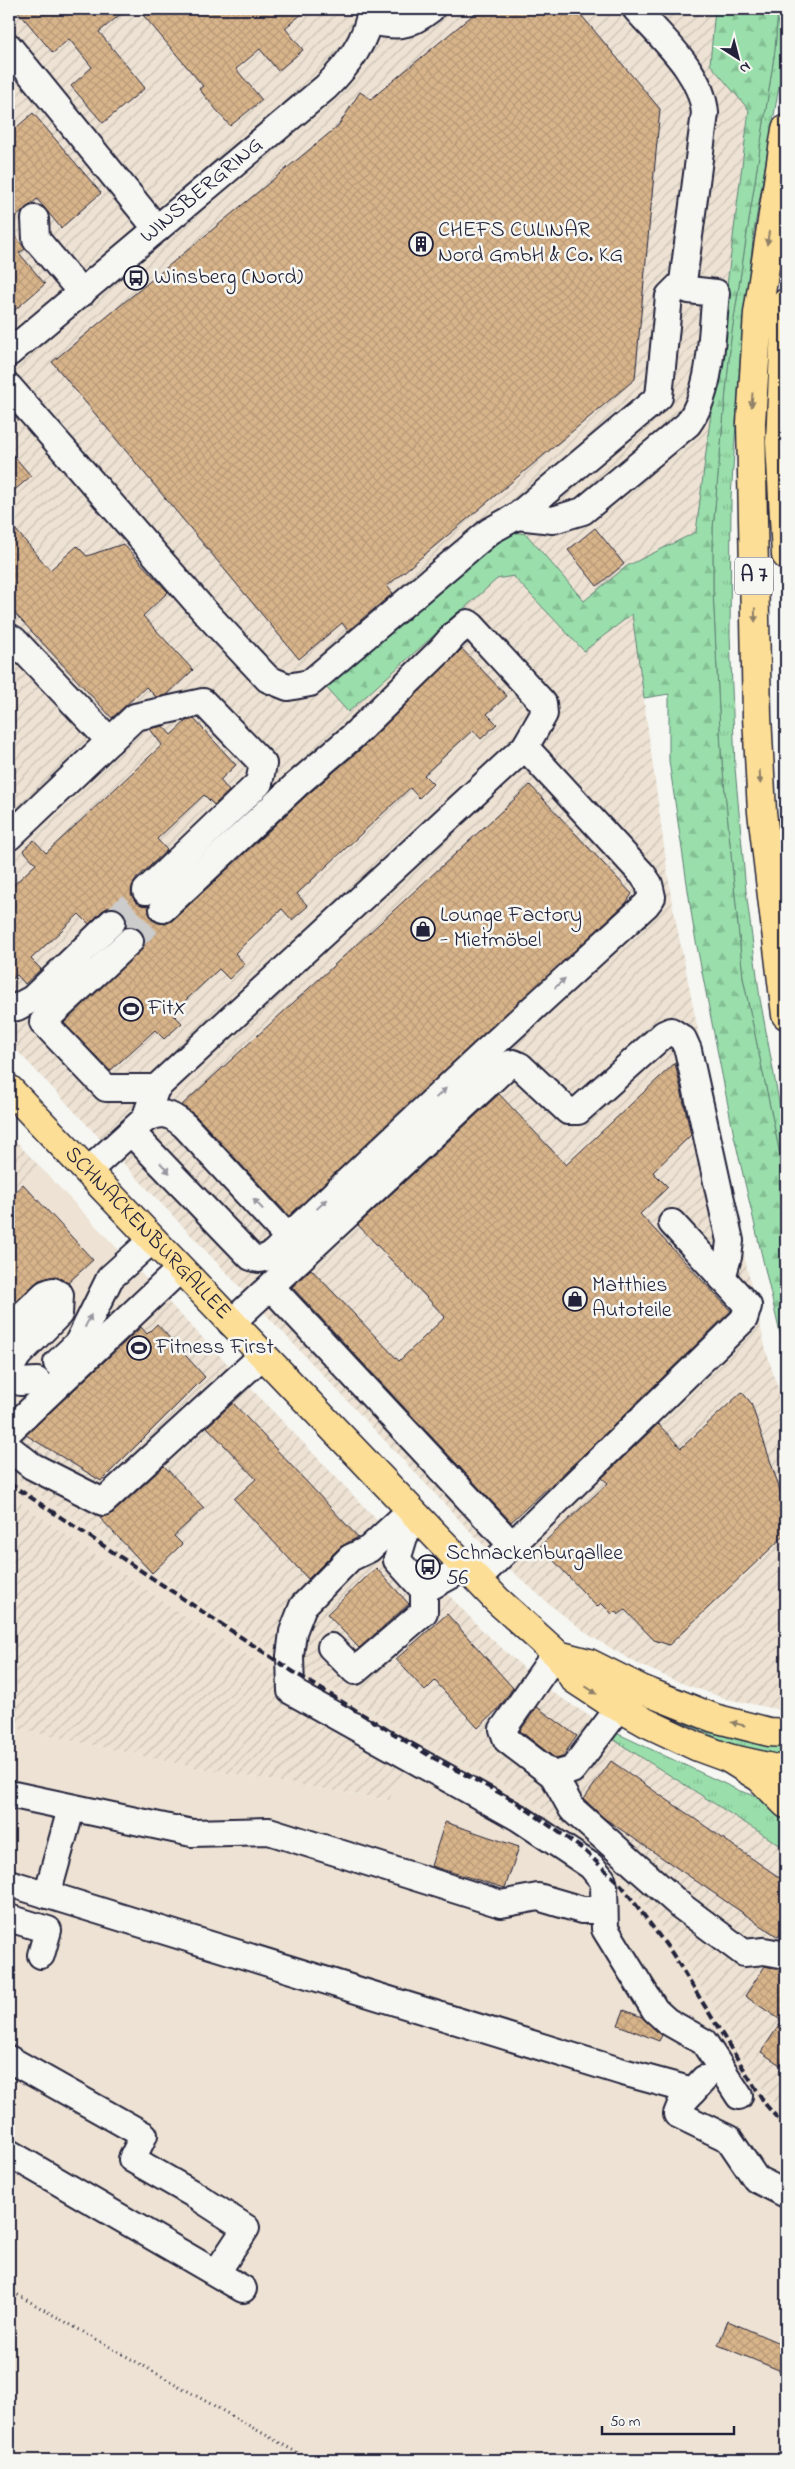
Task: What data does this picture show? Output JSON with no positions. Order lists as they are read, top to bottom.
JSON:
{
  "streets": {
    "main road": ["A 7", "SCHNACKENBURGALLEE"],
    "street": ["WINSBERGRING"]
  },
  "places": {
    "building": ["CHEFS CULINAR Nord GmbH & Co. KG"],
    "bus stop": ["Winsberg (Nord)", "Schnackenburgallee 56"],
    "shop": ["Lounge Factory - Mietmöbel", "Matthies Autoteile"],
    "sports": ["FitX", "Fitness First"]
  },
  "scale_bar": "50 m",
  "north": "bottom right"
}
